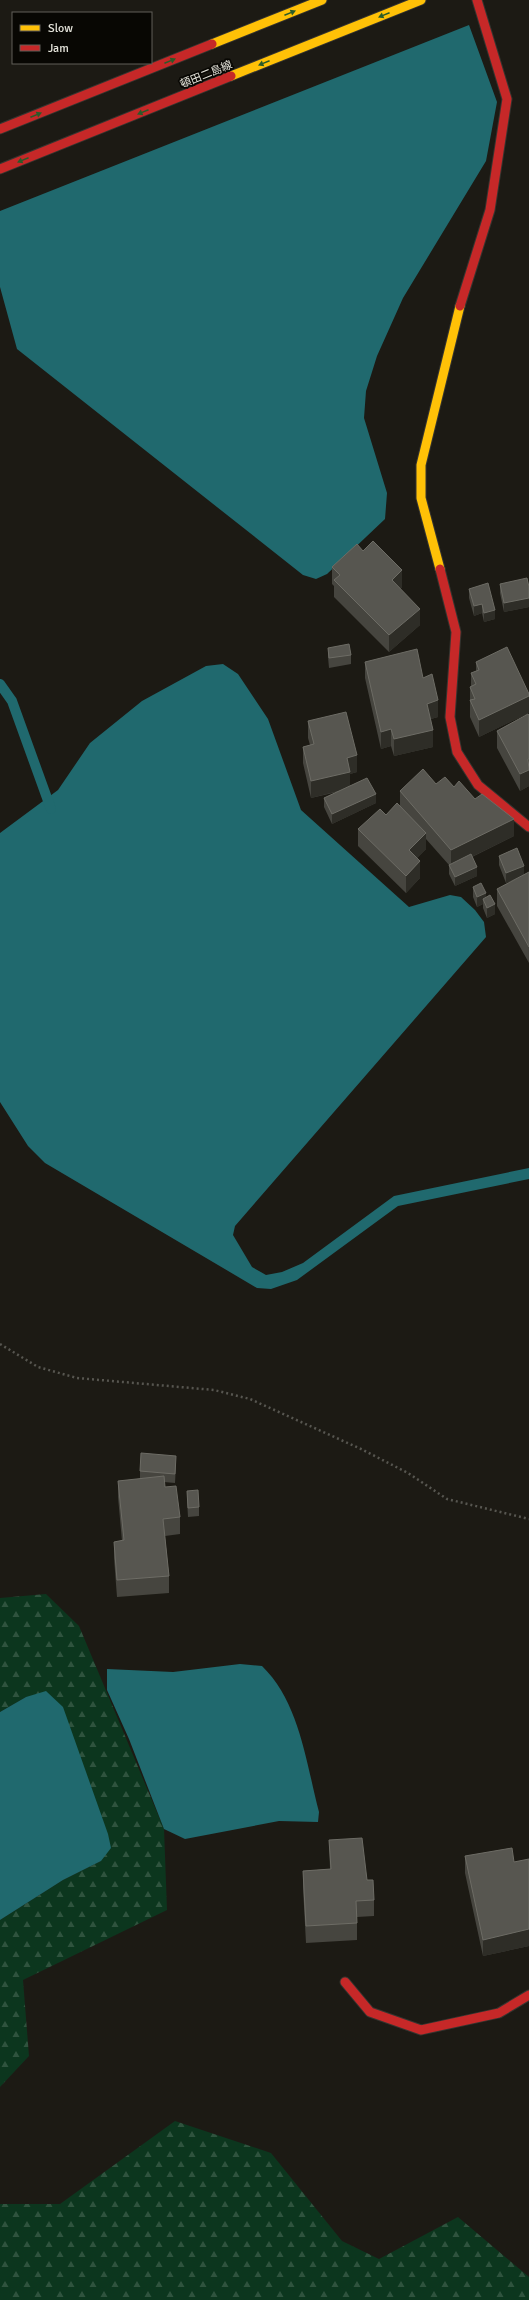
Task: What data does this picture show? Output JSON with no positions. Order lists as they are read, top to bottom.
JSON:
{
  "streets": {
    "street": ["頓田二島線"]
  },
  "legend": ["Slow", "Jam"]
}
